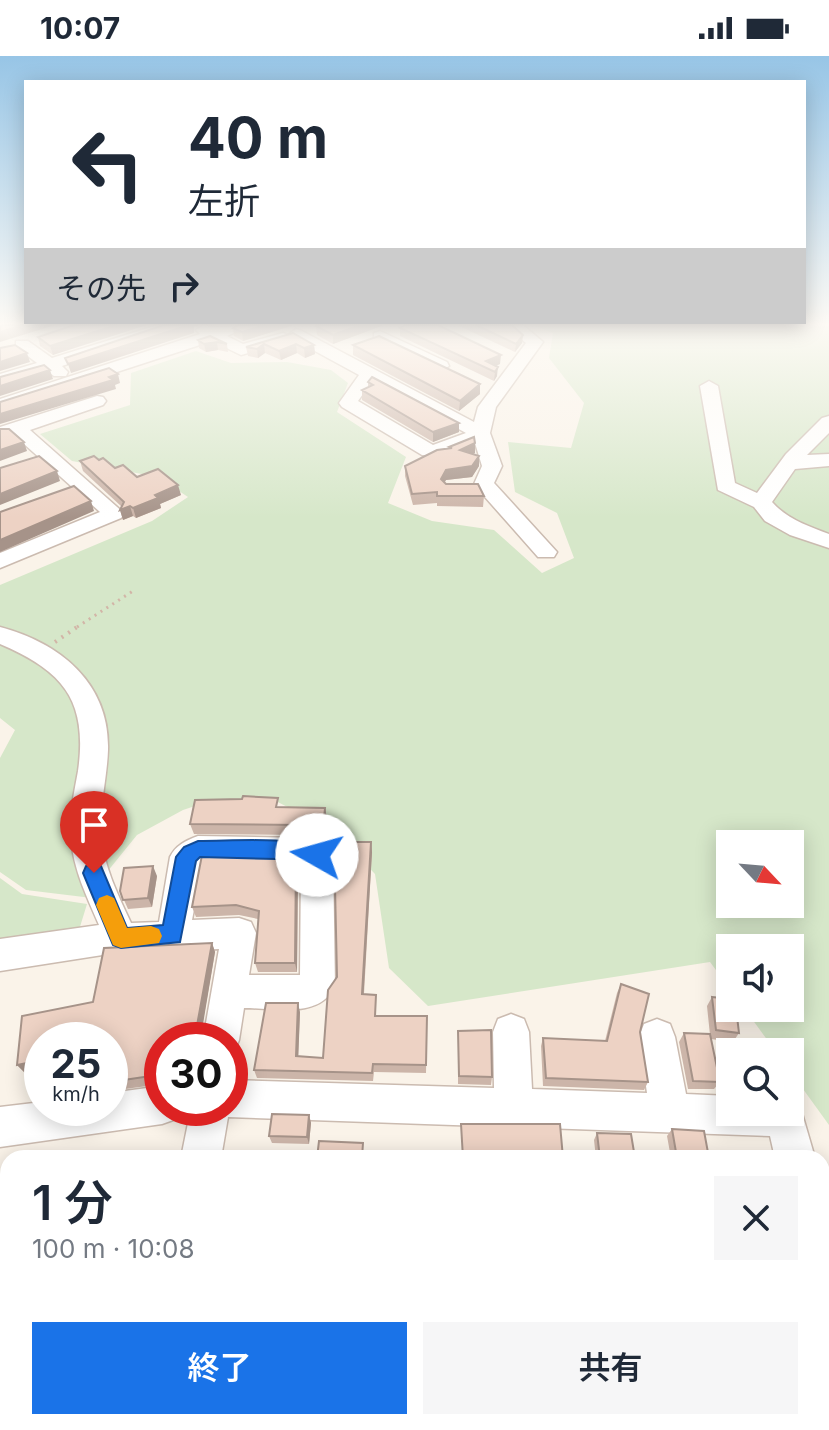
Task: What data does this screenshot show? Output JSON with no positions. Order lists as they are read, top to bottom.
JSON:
{
  "north": "bottom right",
  "page": {
    "status": "10:07",
    "turn": ["40 m", "左折"],
    "then": "その先",
    "speed": "25 km/h",
    "limit": "30",
    "heading": ["1 分", "100 m · 10:08"],
    "buttons": ["終了", "共有"]
  }
}
